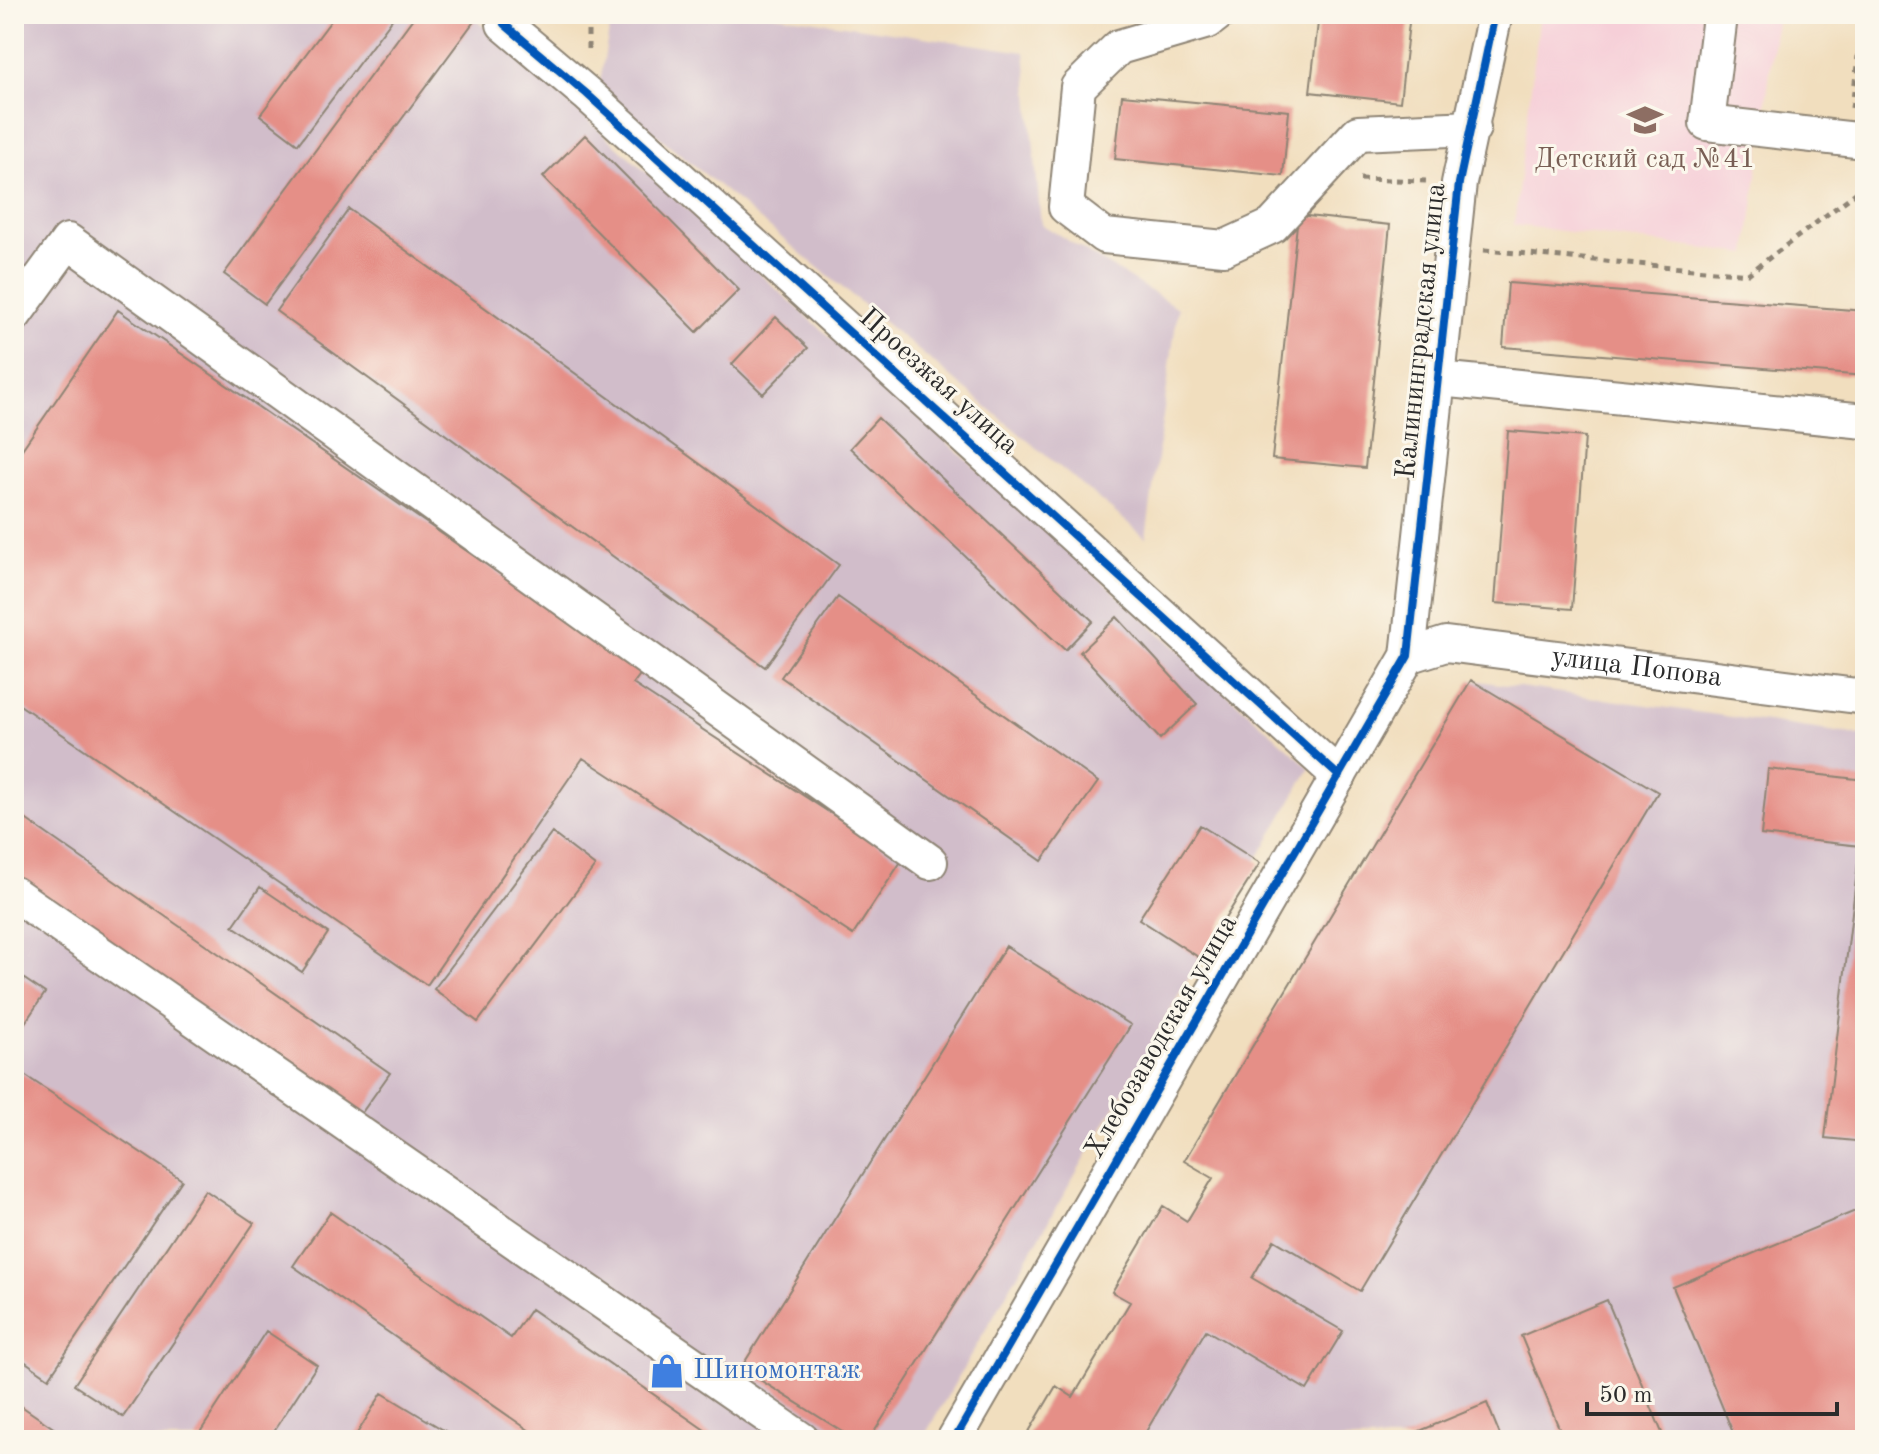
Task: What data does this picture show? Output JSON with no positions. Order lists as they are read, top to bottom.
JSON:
{
  "streets": {
    "street": [
      "Калининградская улица",
      "Проезжая улица",
      "улица Попова",
      "Хлебозаводская улица"
    ]
  },
  "crossings": [
    ["Калининградская улица", "улица Попова"],
    ["Калининградская улица", "Хлебозаводская улица"],
    ["Проезжая улица", "Хлебозаводская улица"],
    ["улица Попова", "Хлебозаводская улица"]
  ],
  "places": {
    "school or university": ["Детский сад №41"],
    "shop": ["Шиномонтаж"]
  },
  "scale_bar": "50 m"
}
